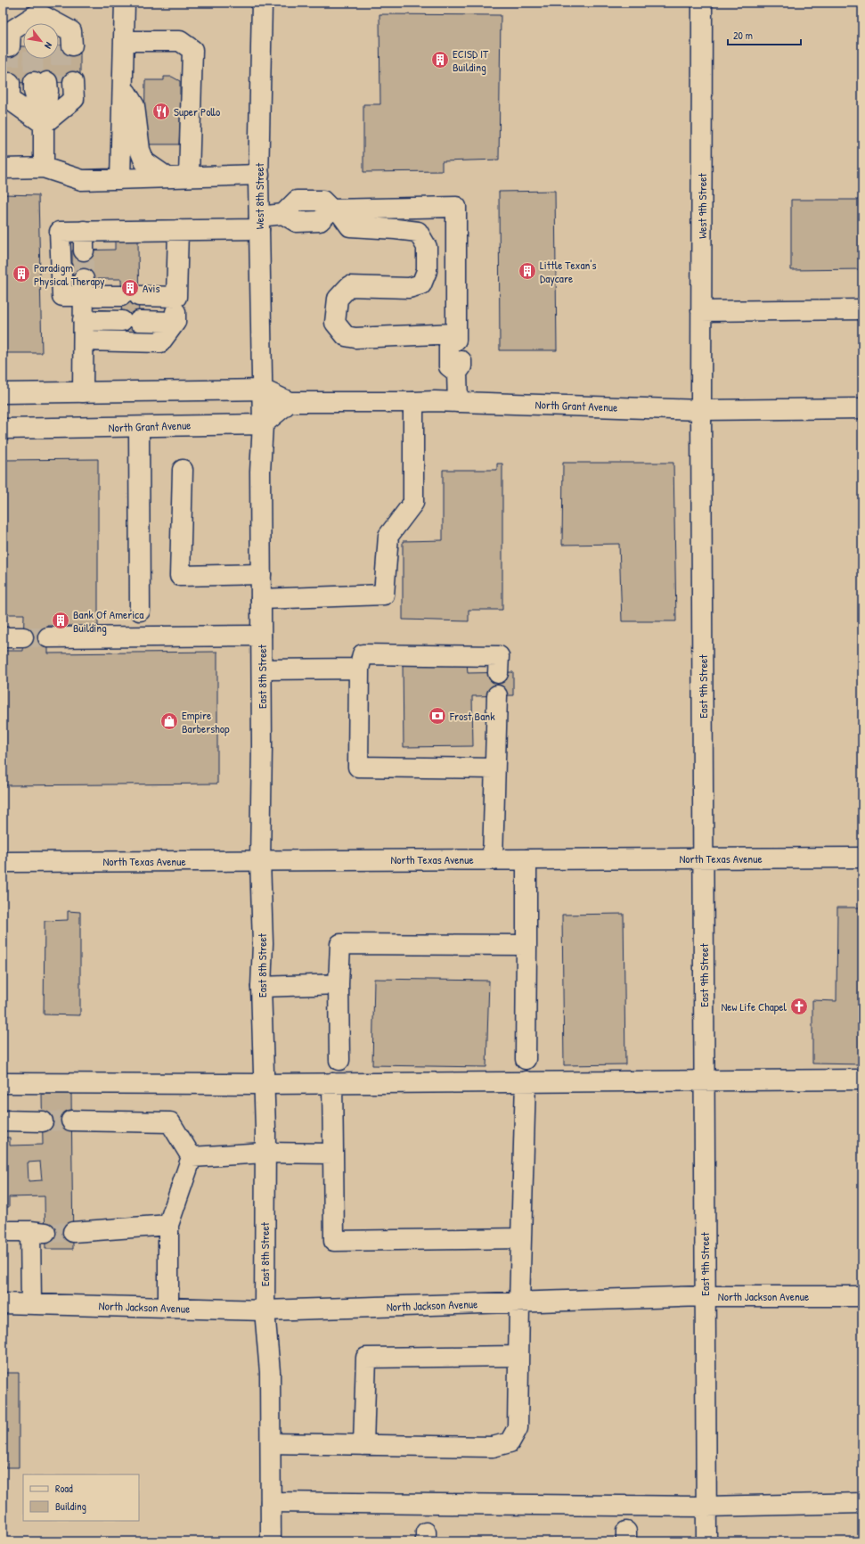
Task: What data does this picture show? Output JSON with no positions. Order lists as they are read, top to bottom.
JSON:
{
  "streets": {
    "street": [
      "West 8th Street",
      "West 9th Street",
      "North Grant Avenue",
      "East 8th Street",
      "East 9th Street",
      "North Texas Avenue",
      "North Jackson Avenue"
    ]
  },
  "crossings": [
    ["West 8th Street", "North Grant Avenue"],
    ["West 8th Street", "East 8th Street"],
    ["West 9th Street", "North Grant Avenue"],
    ["West 9th Street", "East 9th Street"],
    ["North Grant Avenue", "East 8th Street"],
    ["North Grant Avenue", "East 9th Street"],
    ["East 8th Street", "North Texas Avenue"],
    ["East 8th Street", "North Jackson Avenue"],
    ["East 9th Street", "North Texas Avenue"],
    ["East 9th Street", "North Jackson Avenue"]
  ],
  "places": {
    "building": [
      "ECISD IT Building",
      "Little Texan's Daycare",
      "Paradigm Physical Therapy",
      "Avis",
      "Bank Of America Building"
    ],
    "restaurant": ["Super Pollo"],
    "bank": ["Frost Bank"],
    "shop": ["Empire Barbershop"],
    "church": ["New Life Chapel"]
  },
  "legend": ["Road", "Building"],
  "scale_bar": "20 m",
  "north": "bottom right"
}
